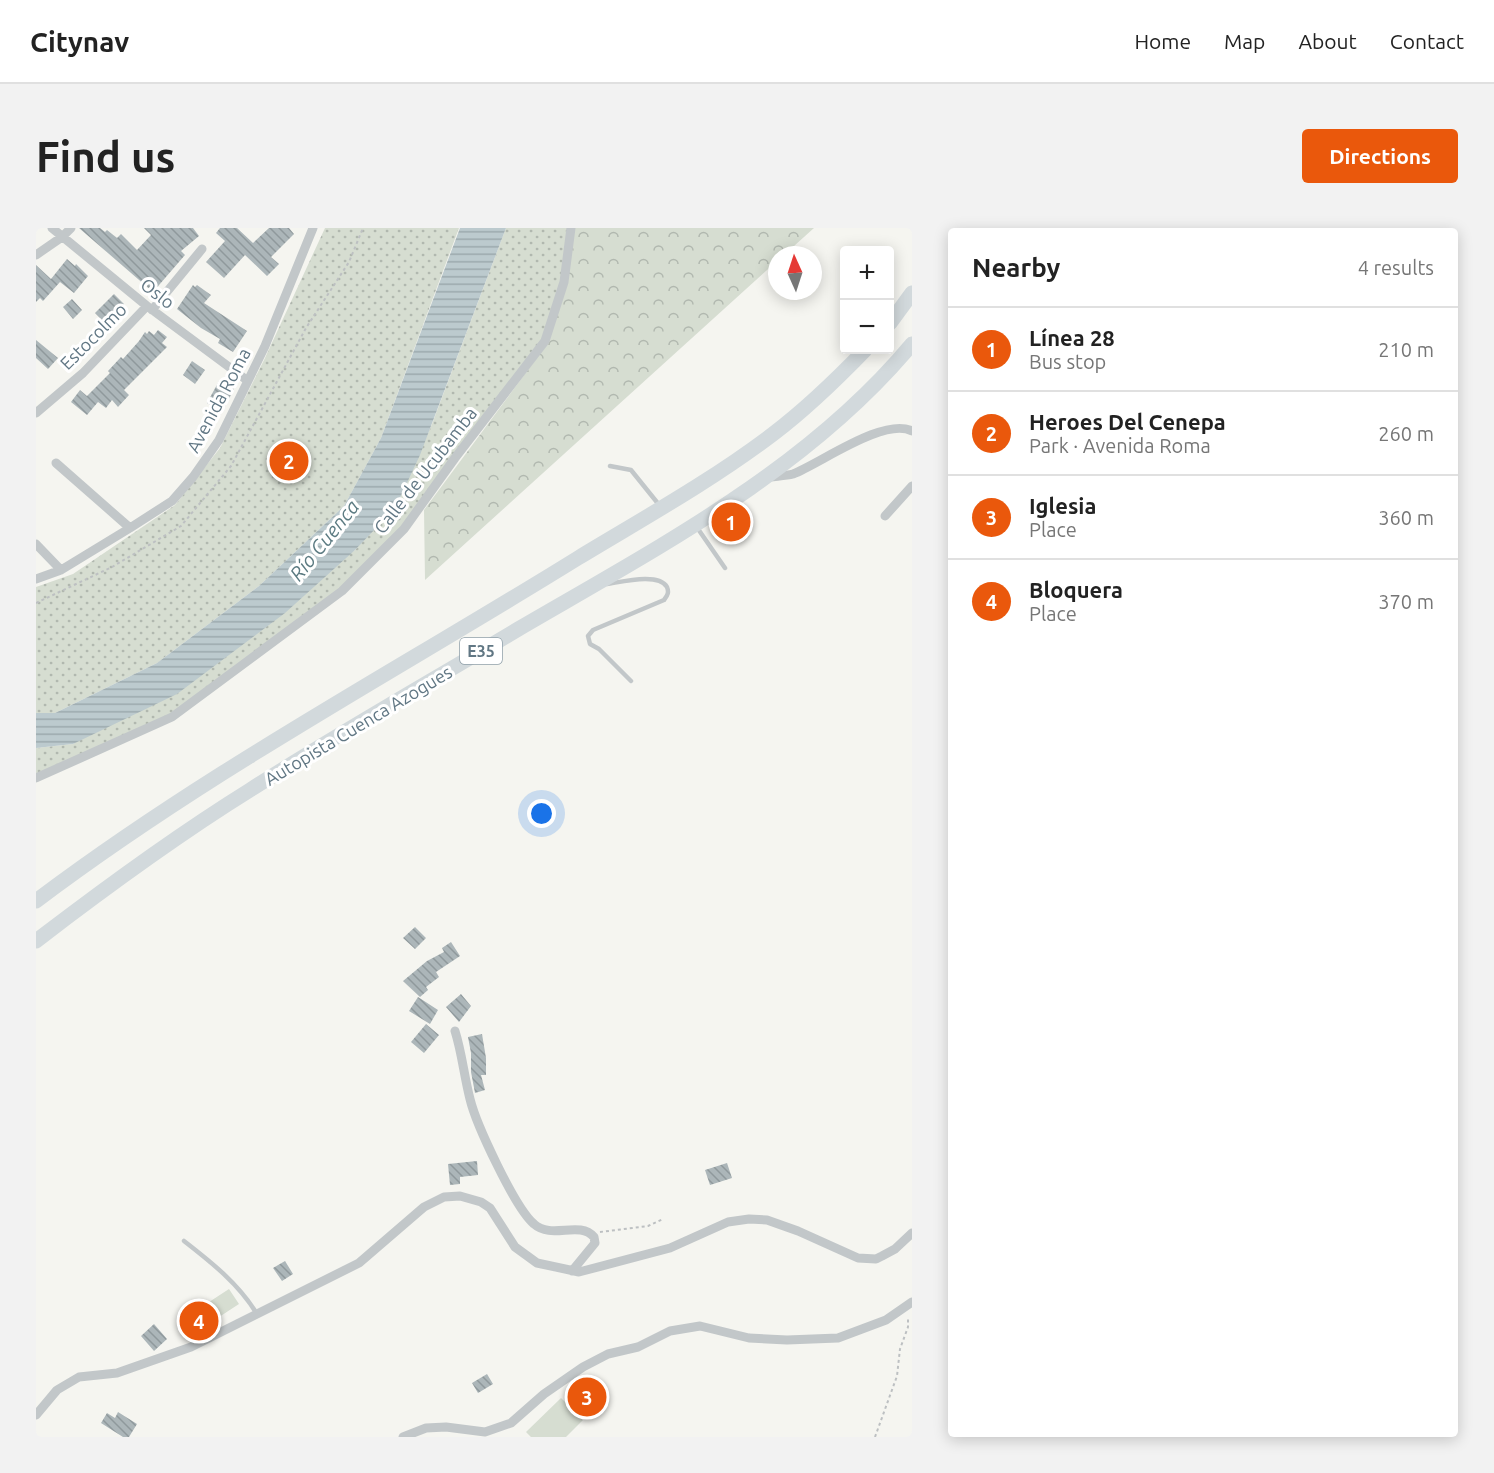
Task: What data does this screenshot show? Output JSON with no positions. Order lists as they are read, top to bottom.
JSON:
{
  "streets": {
    "highway": ["E35", "Autopista Cuenca Azogues"],
    "street": [
      "Oslo",
      "Estocolmo",
      "Avenida Roma",
      "Calle de Ucubamba"
    ]
  },
  "crossings": [
    ["Oslo", "Estocolmo"],
    ["Oslo", "Avenida Roma"]
  ],
  "water": ["Río Cuenca"],
  "north": "top",
  "page": {
    "header": "Citynav",
    "nav": [
      "Home",
      "Map",
      "About",
      "Contact"
    ],
    "buttons": "Directions",
    "title": "Find us",
    "heading": ["Nearby", "4 results"],
    "map_buttons": ["+", "−"],
    "list": [
      {
        "mark": "1",
        "name": "Línea 28",
        "note": "Bus stop",
        "value": "210 m"
      },
      {
        "mark": "2",
        "name": "Heroes Del Cenepa",
        "note": "Park · Avenida Roma",
        "value": "260 m"
      },
      {
        "mark": "3",
        "name": "Iglesia",
        "note": "Place",
        "value": "360 m"
      },
      {
        "mark": "4",
        "name": "Bloquera",
        "note": "Place",
        "value": "370 m"
      }
    ],
    "pins": [
      "2",
      "1",
      "4",
      "3"
    ]
  }
}
